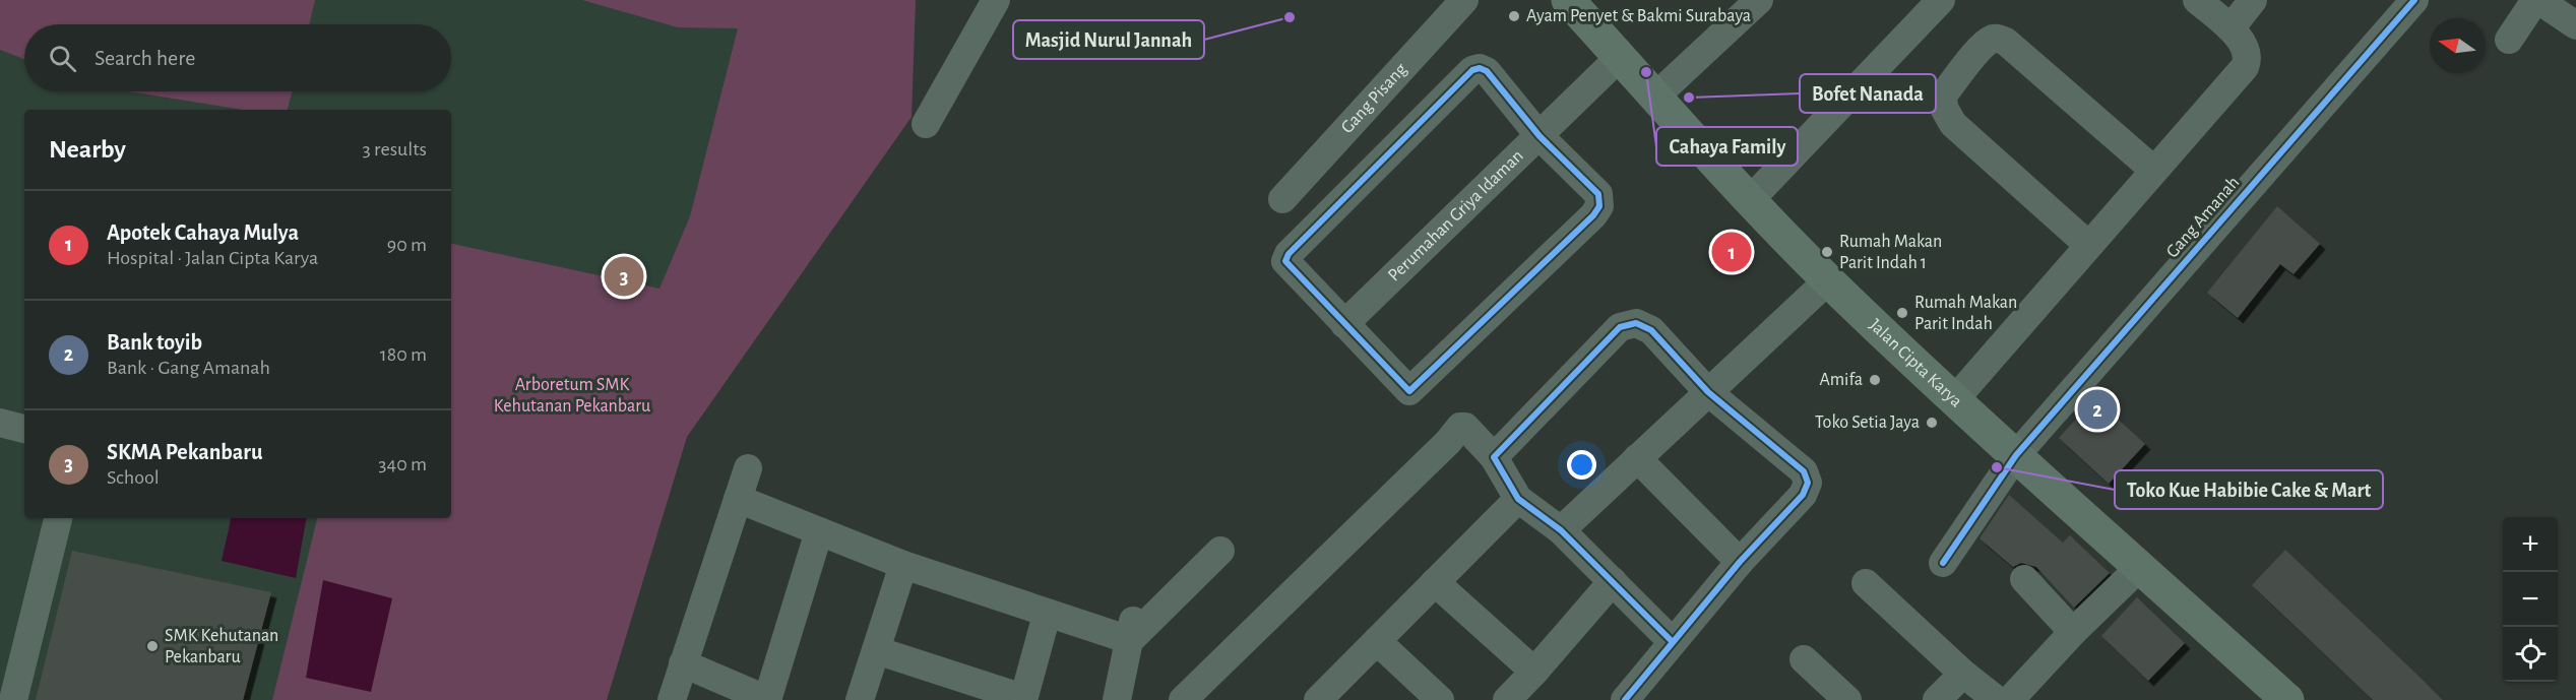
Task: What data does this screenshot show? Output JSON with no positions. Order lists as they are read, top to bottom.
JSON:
{
  "streets": {
    "main road": ["Jalan Cipta Karya"],
    "street": ["Gang Pisang", "Perumahan Griya Idaman", "Gang Amanah"]
  },
  "crossings": [
    ["Perumahan Griya Idaman", "Jalan Cipta Karya"],
    ["Gang Amanah", "Jalan Cipta Karya"]
  ],
  "parks": ["Arboretum SMK Kehutanan Pekanbaru"],
  "places": [
    "Ayam Penyet & Bakmi Surabaya",
    "Masjid Nurul Jannah",
    "Cahaya Family",
    "Bofet Nanada",
    "Rumah Makan Parit Indah 1",
    "Rumah Makan Parit Indah",
    "Amifa",
    "Toko Setia Jaya",
    "Toko Kue Habibie Cake & Mart",
    "SMK Kehutanan Pekanbaru"
  ],
  "north": "left",
  "page": {
    "search": "Search here",
    "heading": ["Nearby", "3 results"],
    "list": [
      {
        "mark": "1",
        "name": "Apotek Cahaya Mulya",
        "note": "Hospital · Jalan Cipta Karya",
        "value": "90 m"
      },
      {
        "mark": "2",
        "name": "Bank toyib",
        "note": "Bank · Gang Amanah",
        "value": "180 m"
      },
      {
        "mark": "3",
        "name": "SKMA Pekanbaru",
        "note": "School",
        "value": "340 m"
      }
    ],
    "pins": ["1", "3", "2"],
    "map_buttons": ["+", "−"]
  }
}
